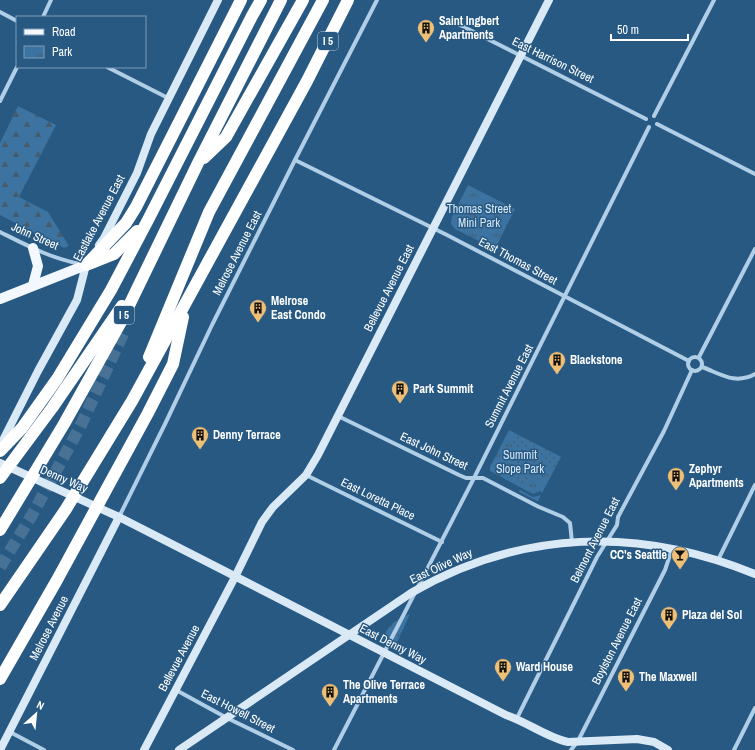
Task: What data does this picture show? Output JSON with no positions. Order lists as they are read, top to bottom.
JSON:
{
  "streets": {
    "highway": ["I 5"],
    "main road": [
      "Eastlake Avenue East",
      "Bellevue Avenue East",
      "Denny Way",
      "East Olive Way",
      "Melrose Avenue",
      "East Denny Way",
      "Bellevue Avenue"
    ],
    "street": [
      "East Harrison Street",
      "John Street",
      "Melrose Avenue East",
      "East Thomas Street",
      "Summit Avenue East",
      "East John Street",
      "East Loretta Place",
      "Belmont Avenue East",
      "Boylston Avenue East",
      "East Howell Street"
    ]
  },
  "crossings": [
    ["East Harrison Street", "Bellevue Avenue East"],
    ["East Harrison Street", "Summit Avenue East"],
    ["Eastlake Avenue East", "John Street"],
    ["Melrose Avenue East", "East Thomas Street"],
    ["Melrose Avenue East", "Denny Way"],
    ["Melrose Avenue East", "Melrose Avenue"],
    ["Melrose Avenue East", "East Denny Way"],
    ["East Thomas Street", "Bellevue Avenue East"],
    ["East Thomas Street", "Summit Avenue East"],
    ["East Thomas Street", "Belmont Avenue East"],
    ["Bellevue Avenue East", "East John Street"],
    ["Bellevue Avenue East", "East Loretta Place"],
    ["Bellevue Avenue East", "East Denny Way"],
    ["Bellevue Avenue East", "Bellevue Avenue"],
    ["Summit Avenue East", "East John Street"],
    ["Summit Avenue East", "East Loretta Place"],
    ["Summit Avenue East", "East Olive Way"],
    ["Summit Avenue East", "East Denny Way"],
    ["East John Street", "East Olive Way"],
    ["Denny Way", "Melrose Avenue"],
    ["Denny Way", "East Denny Way"],
    ["Belmont Avenue East", "East Olive Way"],
    ["Belmont Avenue East", "East Denny Way"],
    ["East Olive Way", "Boylston Avenue East"],
    ["East Olive Way", "East Denny Way"],
    ["East Olive Way", "East Howell Street"],
    ["Melrose Avenue", "East Denny Way"],
    ["Boylston Avenue East", "East Denny Way"],
    ["East Denny Way", "Bellevue Avenue"],
    ["Bellevue Avenue", "East Howell Street"]
  ],
  "parks": ["Thomas Street Mini Park", "Summit Slope Park"],
  "places": {
    "building": [
      "Saint Ingbert Apartments",
      "Melrose East Condo",
      "Blackstone",
      "Park Summit",
      "Denny Terrace",
      "Zephyr Apartments",
      "Plaza del Sol",
      "Ward House",
      "The Maxwell",
      "The Olive Terrace Apartments"
    ],
    "bar": ["CC's Seattle"]
  },
  "legend": ["Road", "Park"],
  "scale_bar": "50 m",
  "north": "top right"
}
